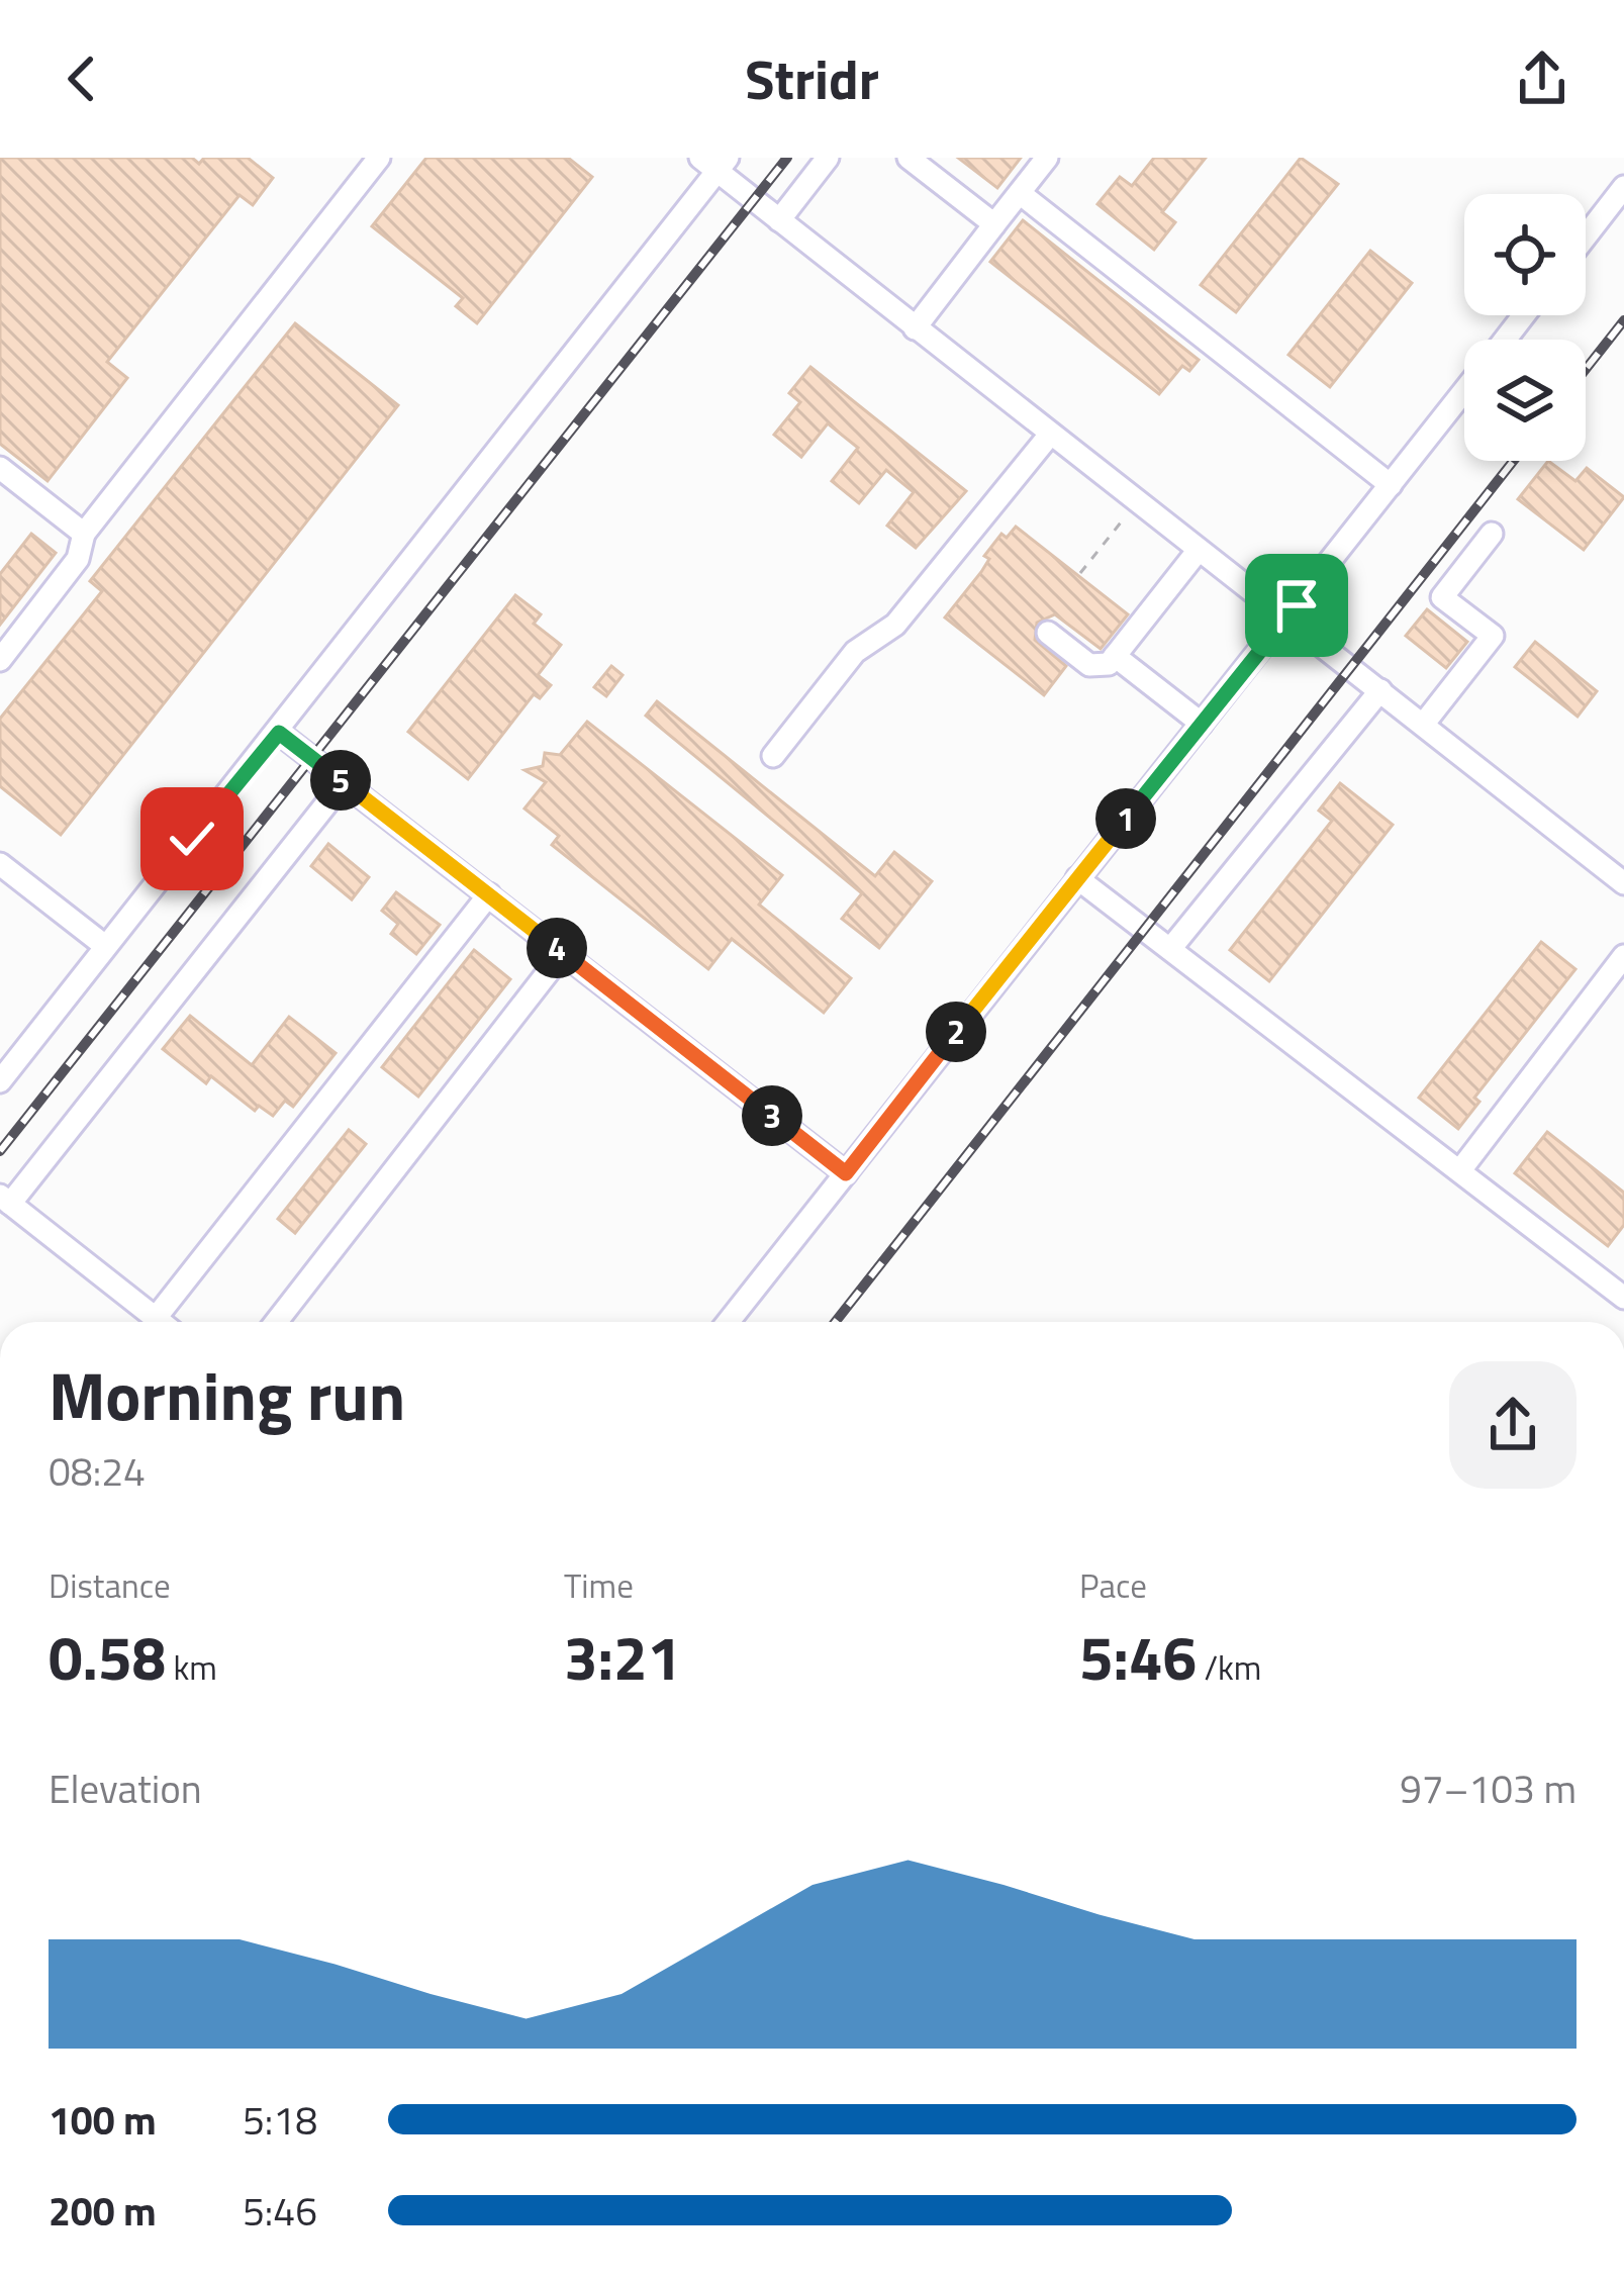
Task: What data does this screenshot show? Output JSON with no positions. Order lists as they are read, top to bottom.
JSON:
{
  "page": {
    "header": "Stridr",
    "pins": [
      "5",
      "1",
      "4",
      "2",
      "3"
    ],
    "heading": ["Morning run", "08:24"],
    "stats": [
      ["Distance", "0.58 km"],
      ["Time", "3:21"],
      ["Pace", "5:46 /km"]
    ],
    "chart": ["Elevation", "97–103 m"],
    "list": [
      {
        "name": "100 m",
        "note": "5:18"
      },
      {
        "name": "200 m",
        "note": "5:46"
      }
    ]
  }
}
